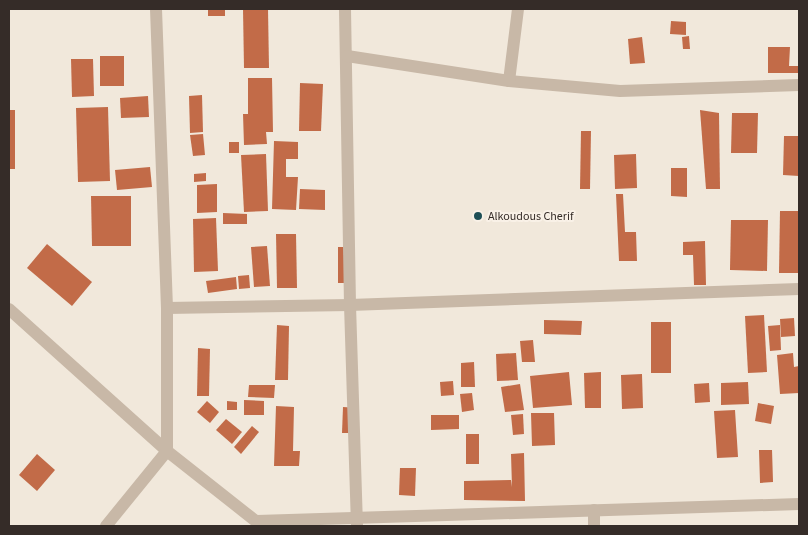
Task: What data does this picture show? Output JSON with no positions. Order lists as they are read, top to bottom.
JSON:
{
  "places": ["Alkoudous Cherif"]
}
